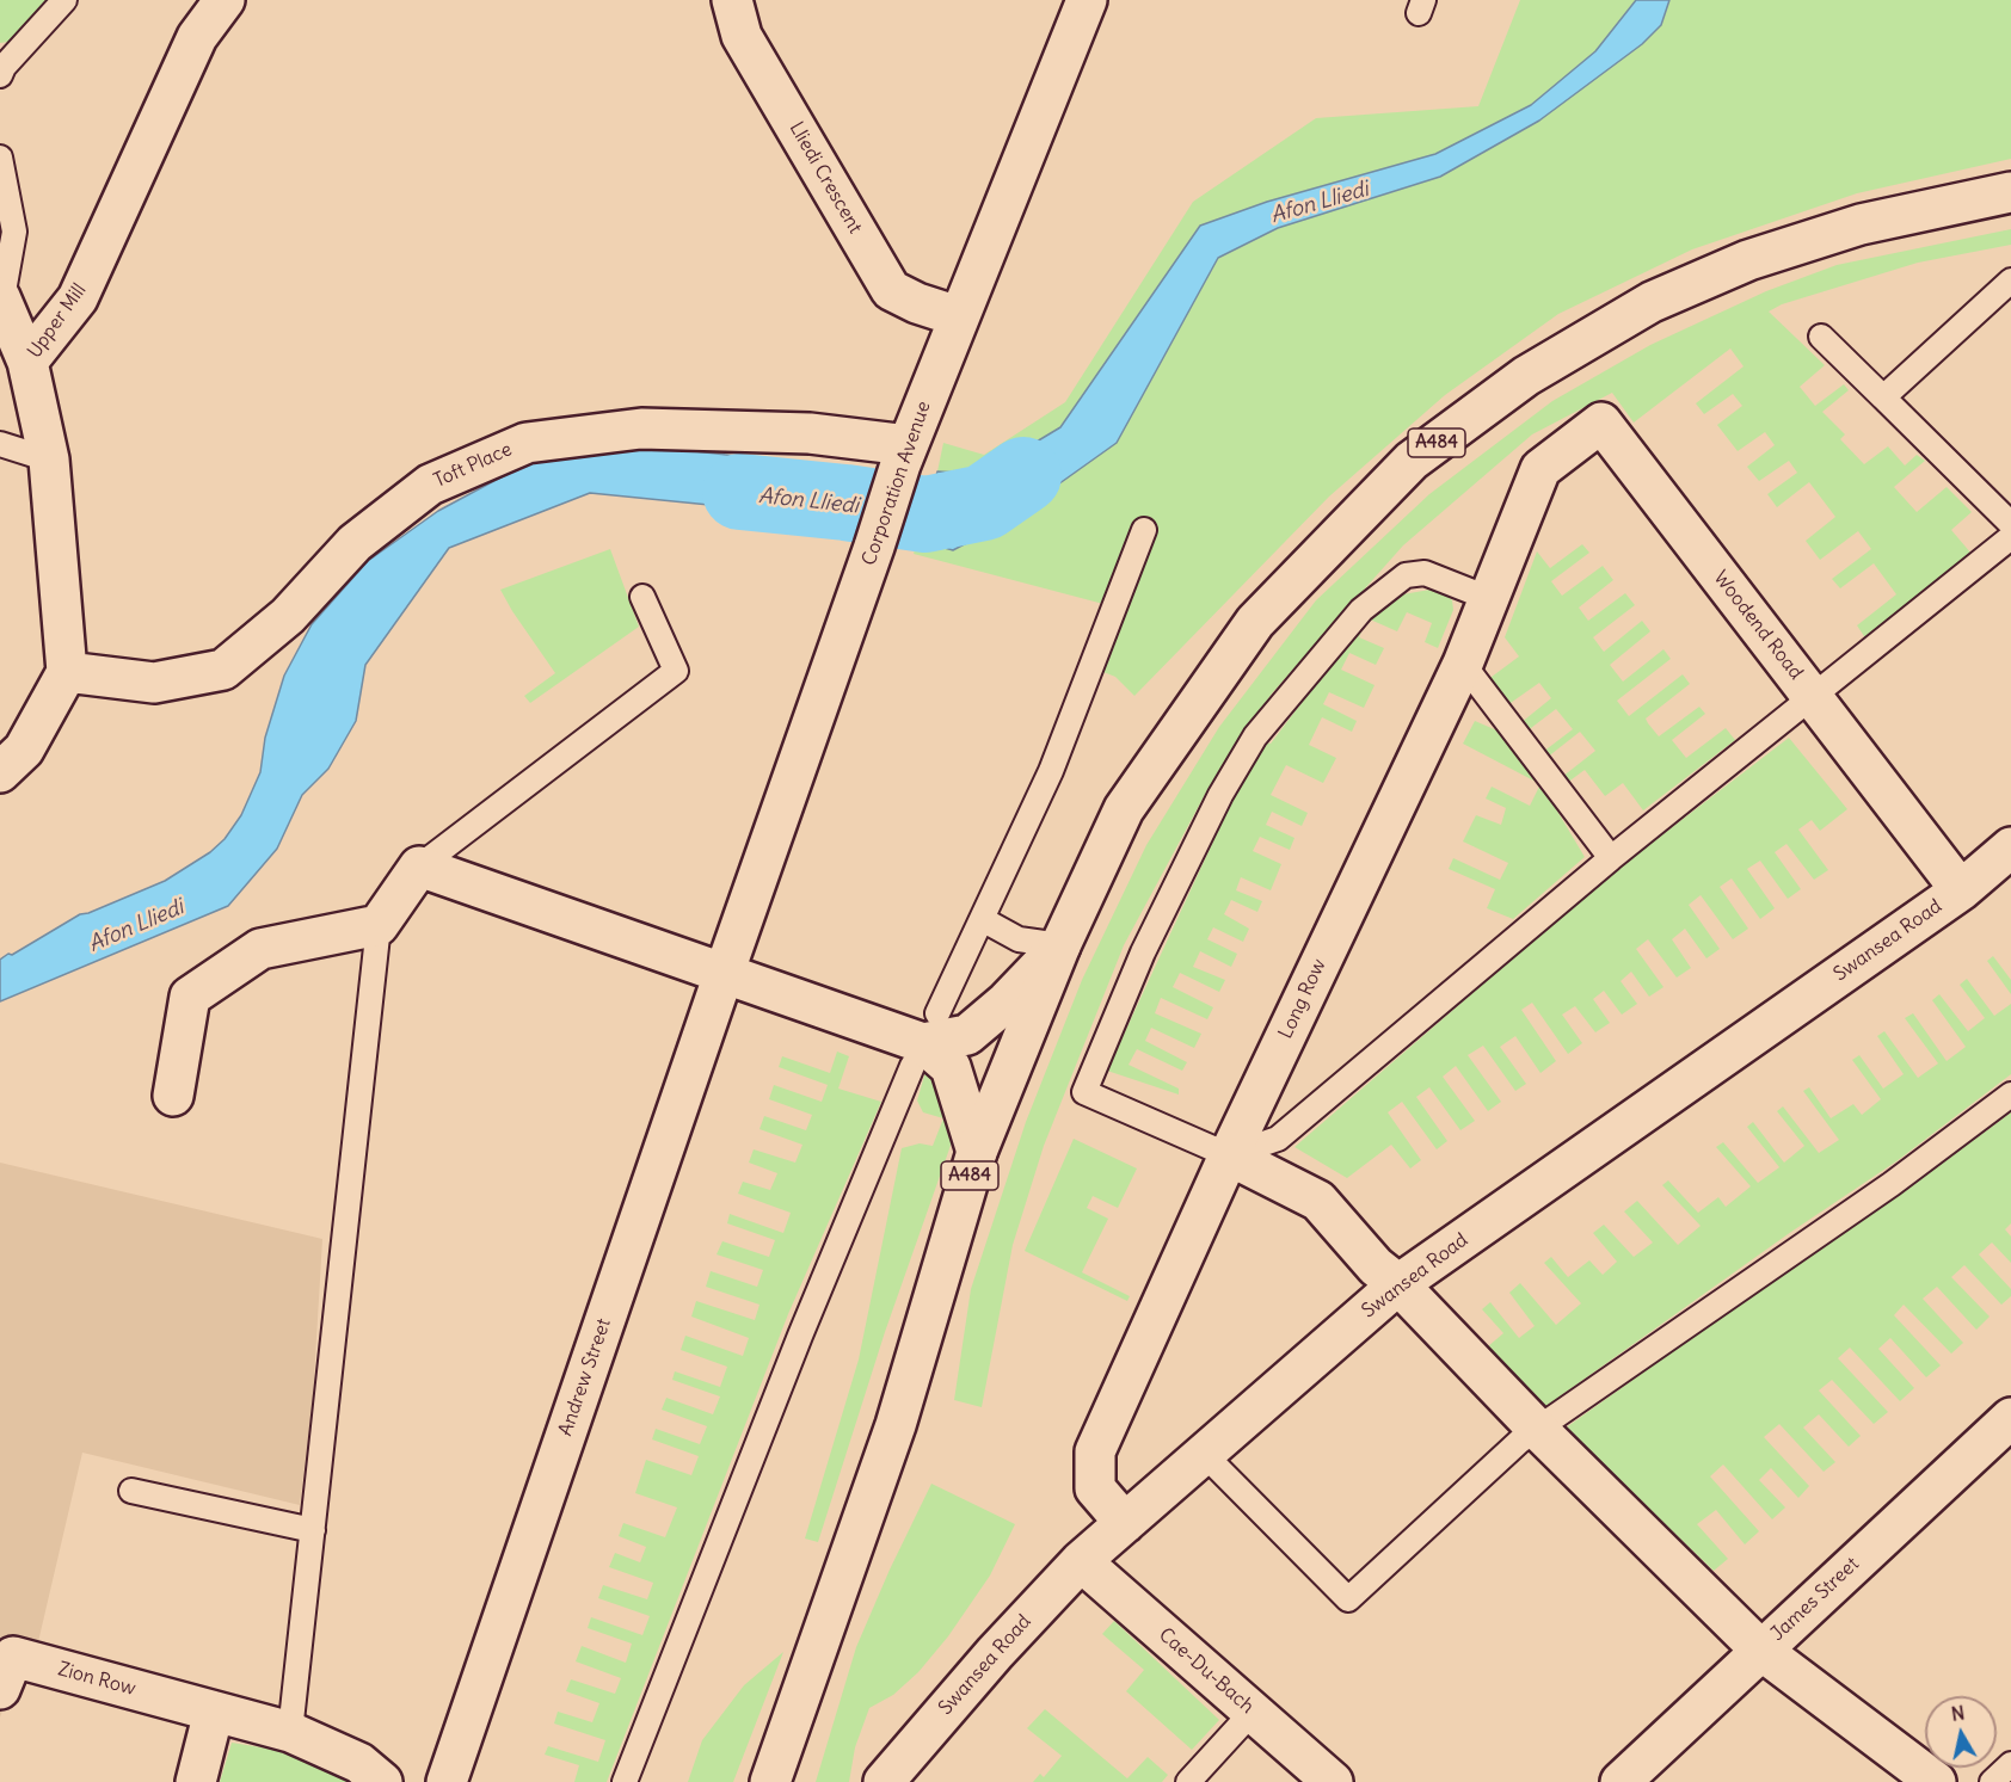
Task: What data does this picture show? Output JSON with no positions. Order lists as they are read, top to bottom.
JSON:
{
  "streets": {
    "street": [
      "Lliedi Crescent",
      "Upper Mill",
      "A484",
      "Toft Place",
      "Corporation Avenue",
      "Woodend Road",
      "Swansea Road",
      "Long Row",
      "Andrew Street",
      "James Street",
      "Cae-Du-Bach",
      "Zion Row"
    ]
  },
  "crossings": [
    ["Lliedi Crescent", "Corporation Avenue"],
    ["Upper Mill", "Toft Place"],
    ["Toft Place", "Corporation Avenue"],
    ["Corporation Avenue", "Andrew Street"],
    ["Woodend Road", "Swansea Road"],
    ["Woodend Road", "Long Row"],
    ["Swansea Road", "Long Row"],
    ["Swansea Road", "Cae-Du-Bach"]
  ],
  "water": ["Afon Lliedi"],
  "north": "top"
}
